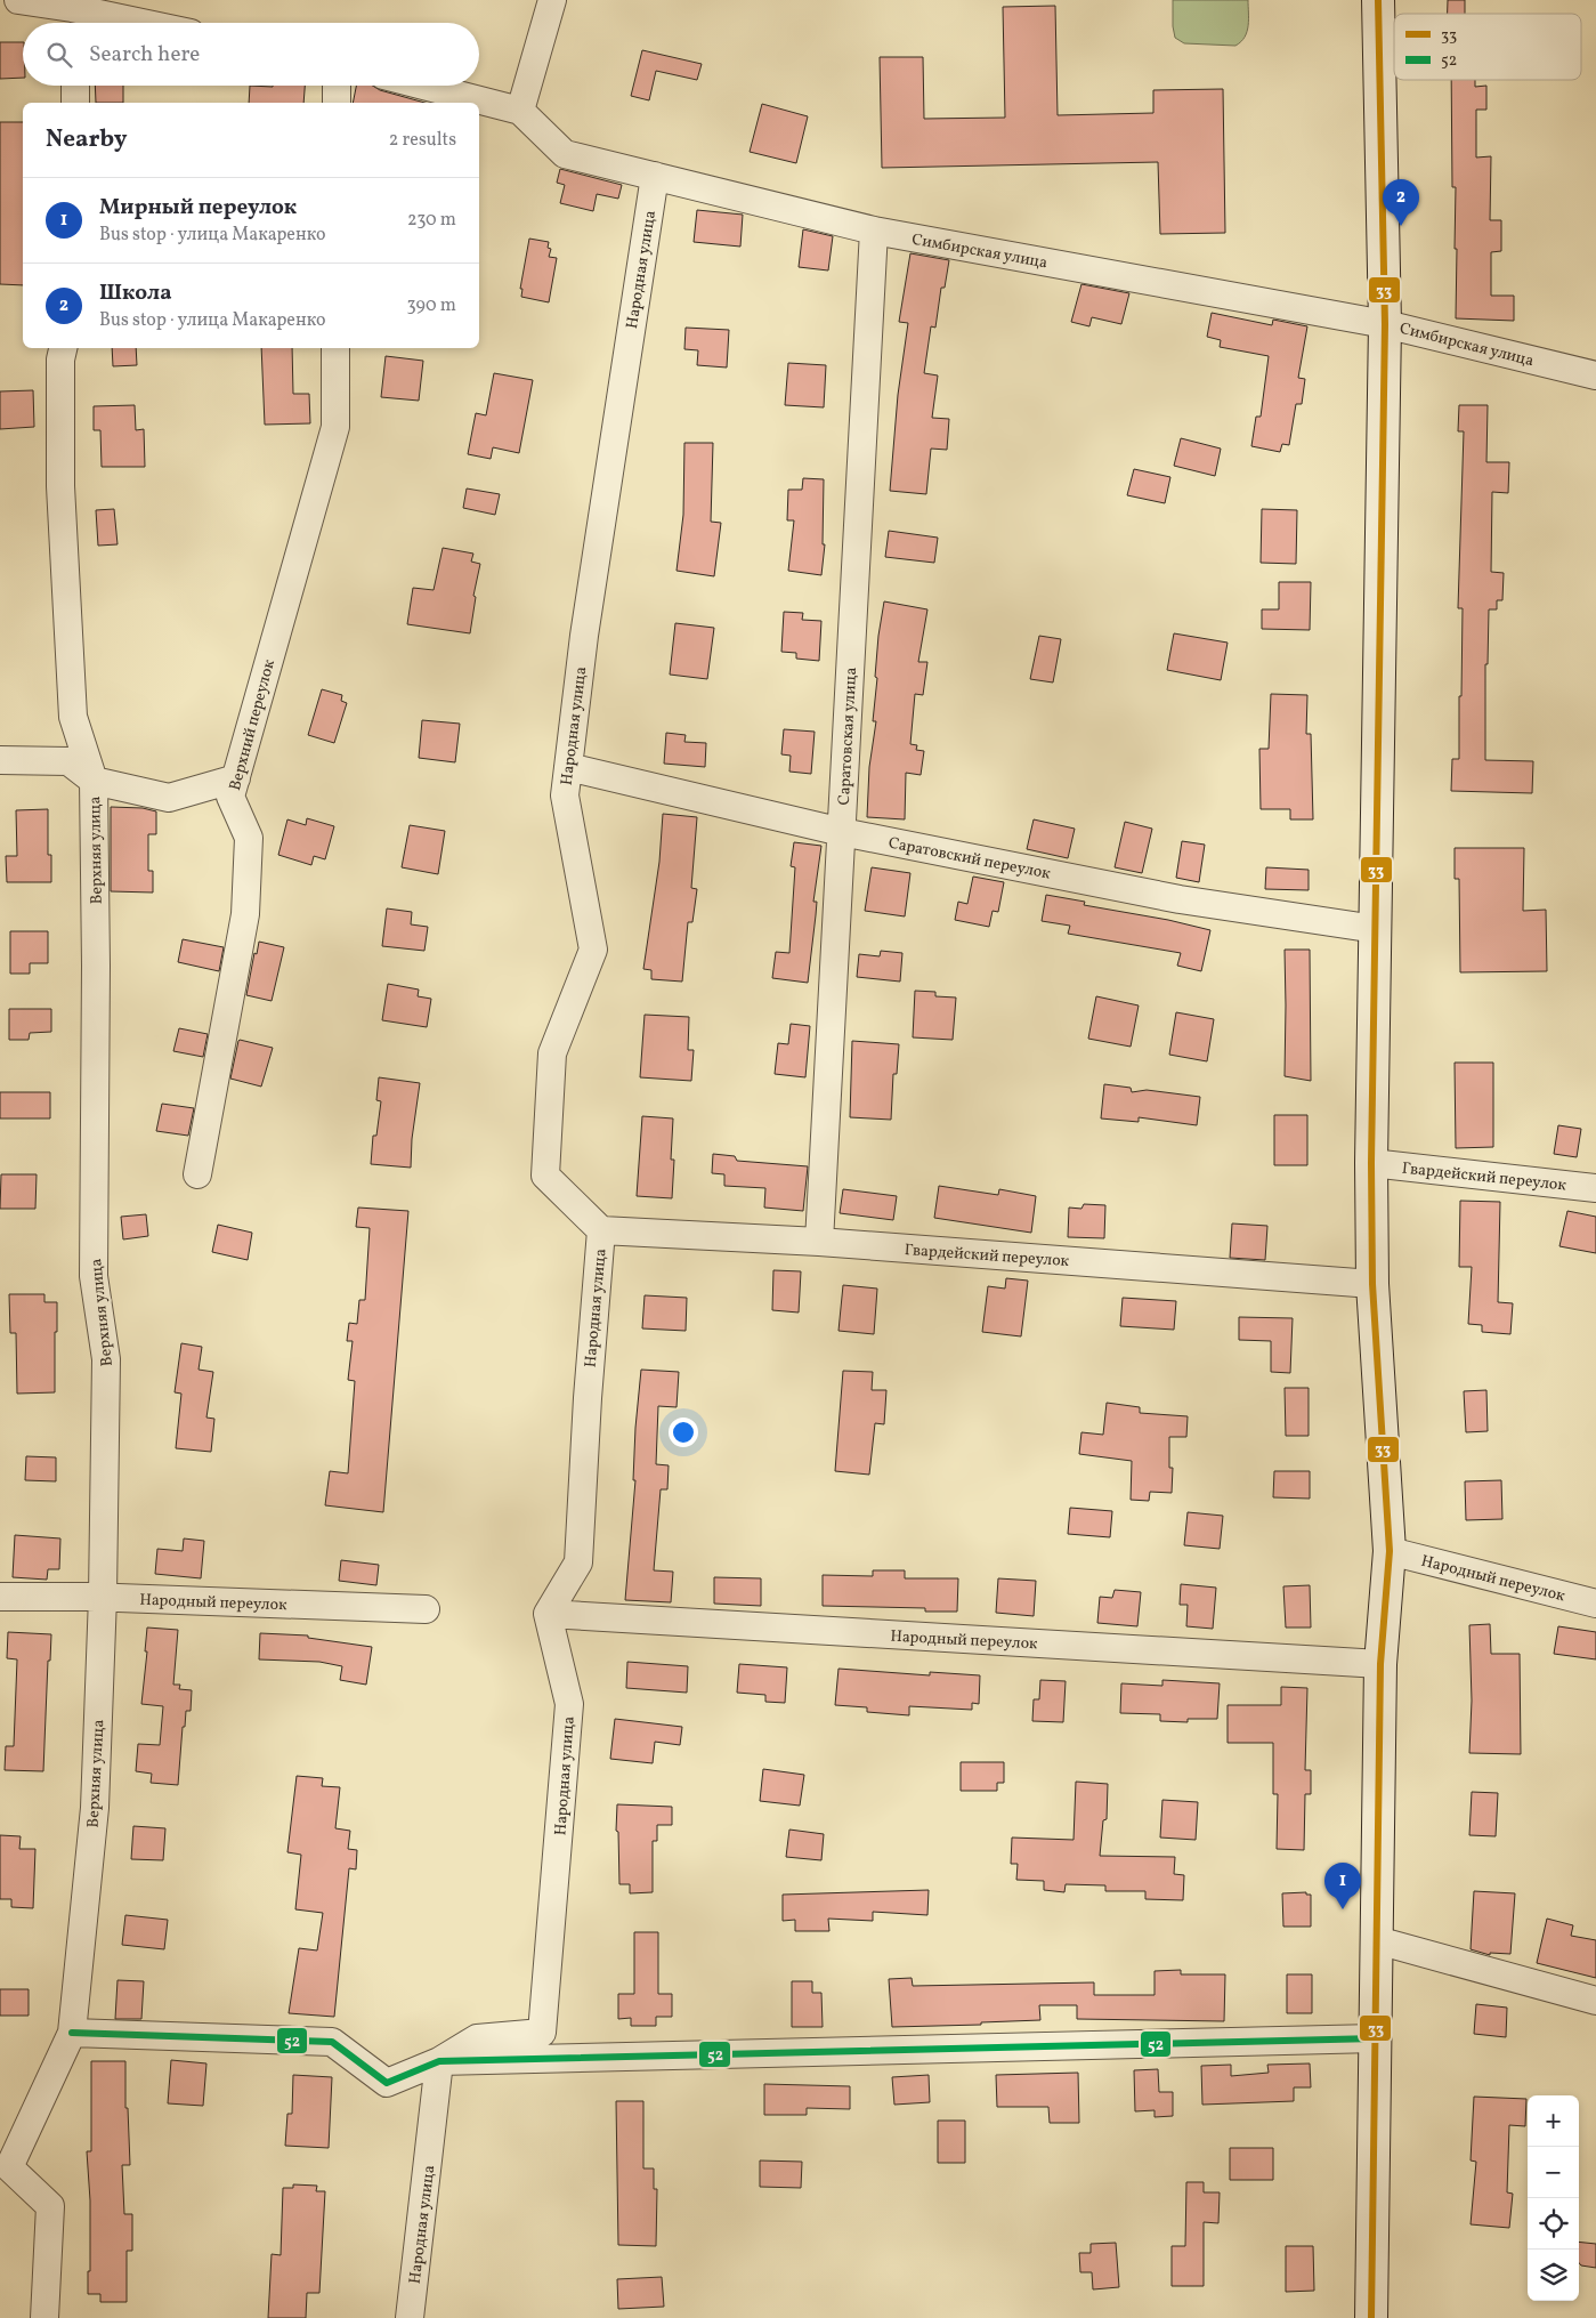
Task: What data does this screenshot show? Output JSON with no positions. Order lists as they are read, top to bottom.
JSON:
{
  "streets": {
    "street": [
      "Симбирская улица",
      "Народная улица",
      "Верхний переулок",
      "Саратовская улица",
      "Верхняя улица",
      "Саратовский переулок",
      "Гвардейский переулок",
      "Народный переулок"
    ]
  },
  "crossings": [
    ["Симбирская улица", "Народная улица"],
    ["Симбирская улица", "Саратовская улица"],
    ["Народная улица", "Саратовский переулок"],
    ["Народная улица", "Гвардейский переулок"],
    ["Народная улица", "Народный переулок"],
    ["Саратовская улица", "Саратовский переулок"],
    ["Саратовская улица", "Гвардейский переулок"],
    ["Верхняя улица", "Народный переулок"]
  ],
  "lines": ["transit line 33", "transit line 52"],
  "legend": ["33", "52"],
  "page": {
    "search": "Search here",
    "heading": ["Nearby", "2 results"],
    "list": [
      {
        "mark": "1",
        "name": "Мирный переулок",
        "note": "Bus stop · улица Макаренко",
        "value": "230 m"
      },
      {
        "mark": "2",
        "name": "Школа",
        "note": "Bus stop · улица Макаренко",
        "value": "390 m"
      }
    ],
    "pins": ["2", "1"],
    "map_buttons": ["+", "−"]
  }
}
